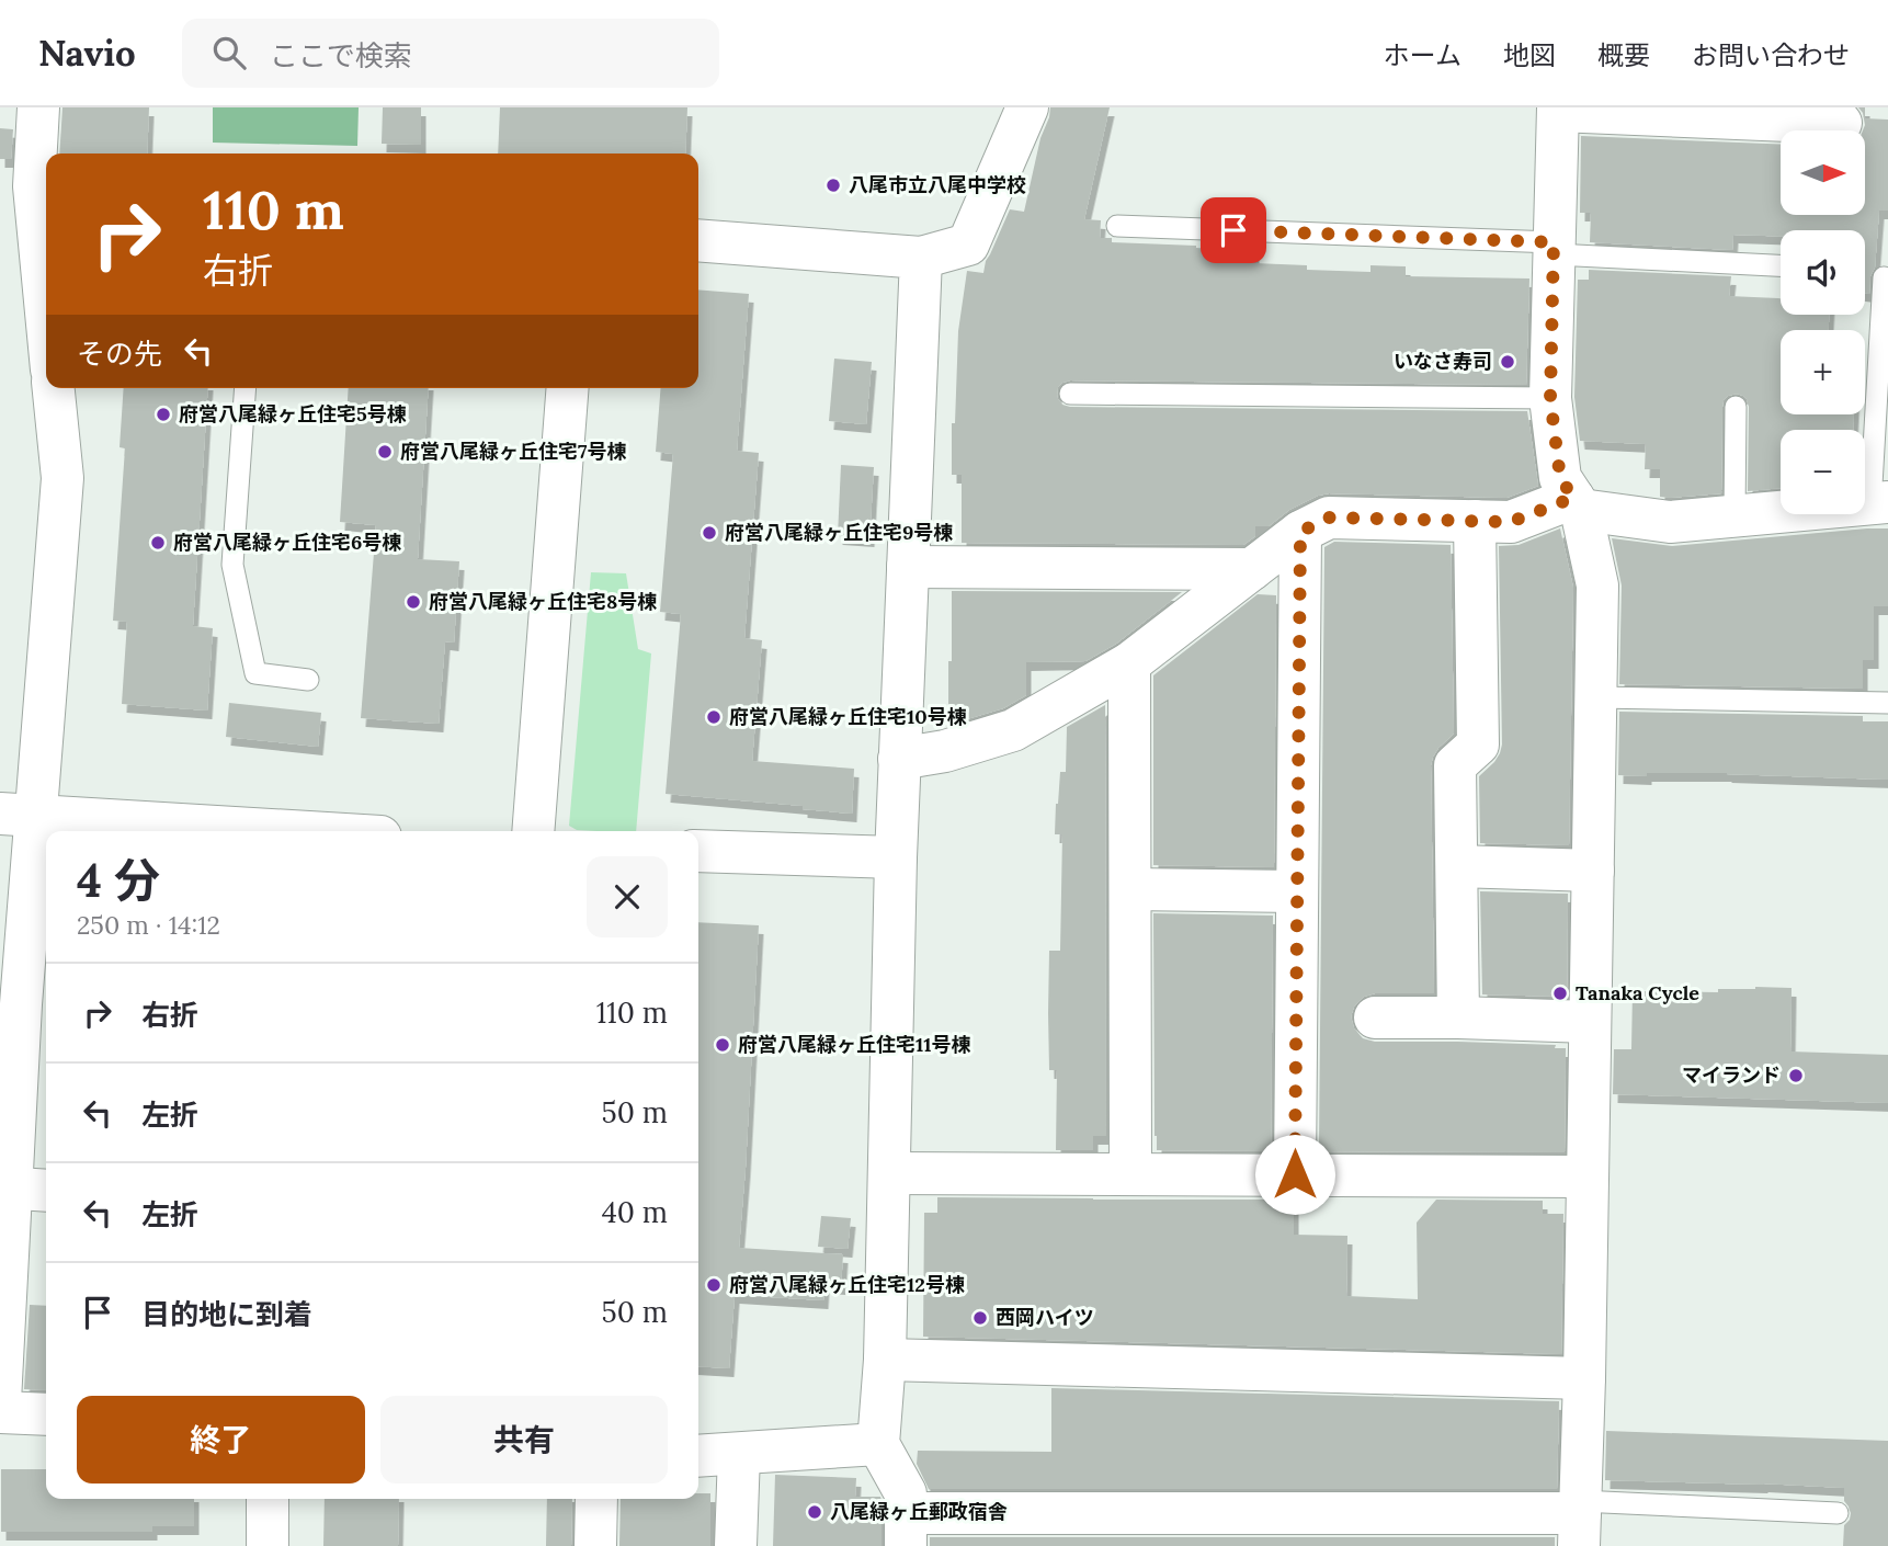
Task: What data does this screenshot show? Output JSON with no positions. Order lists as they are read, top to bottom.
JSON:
{
  "places": [
    "八尾市立八尾中学校",
    "いなさ寿司",
    "府営八尾緑ヶ丘住宅5号棟",
    "府営八尾緑ヶ丘住宅7号棟",
    "府営八尾緑ヶ丘住宅9号棟",
    "府営八尾緑ヶ丘住宅6号棟",
    "府営八尾緑ヶ丘住宅8号棟",
    "府営八尾緑ヶ丘住宅10号棟",
    "Tanaka Cycle",
    "府営八尾緑ヶ丘住宅11号棟",
    "マイランド",
    "府営八尾緑ヶ丘住宅12号棟",
    "西岡ハイツ",
    "八尾緑ヶ丘郵政宿舎"
  ],
  "north": "right",
  "page": {
    "header": "Navio",
    "search": "ここで検索",
    "nav": [
      "ホーム",
      "地図",
      "概要",
      "お問い合わせ"
    ],
    "map_buttons": ["+", "−"],
    "turn": ["110 m", "右折"],
    "then": "その先",
    "heading": ["4 分", "250 m · 14:12"],
    "list": [
      {
        "name": "右折",
        "value": "110 m"
      },
      {
        "name": "左折",
        "value": "50 m"
      },
      {
        "name": "左折",
        "value": "40 m"
      },
      {
        "name": "目的地に到着",
        "value": "50 m"
      }
    ],
    "buttons": ["終了", "共有"]
  }
}
